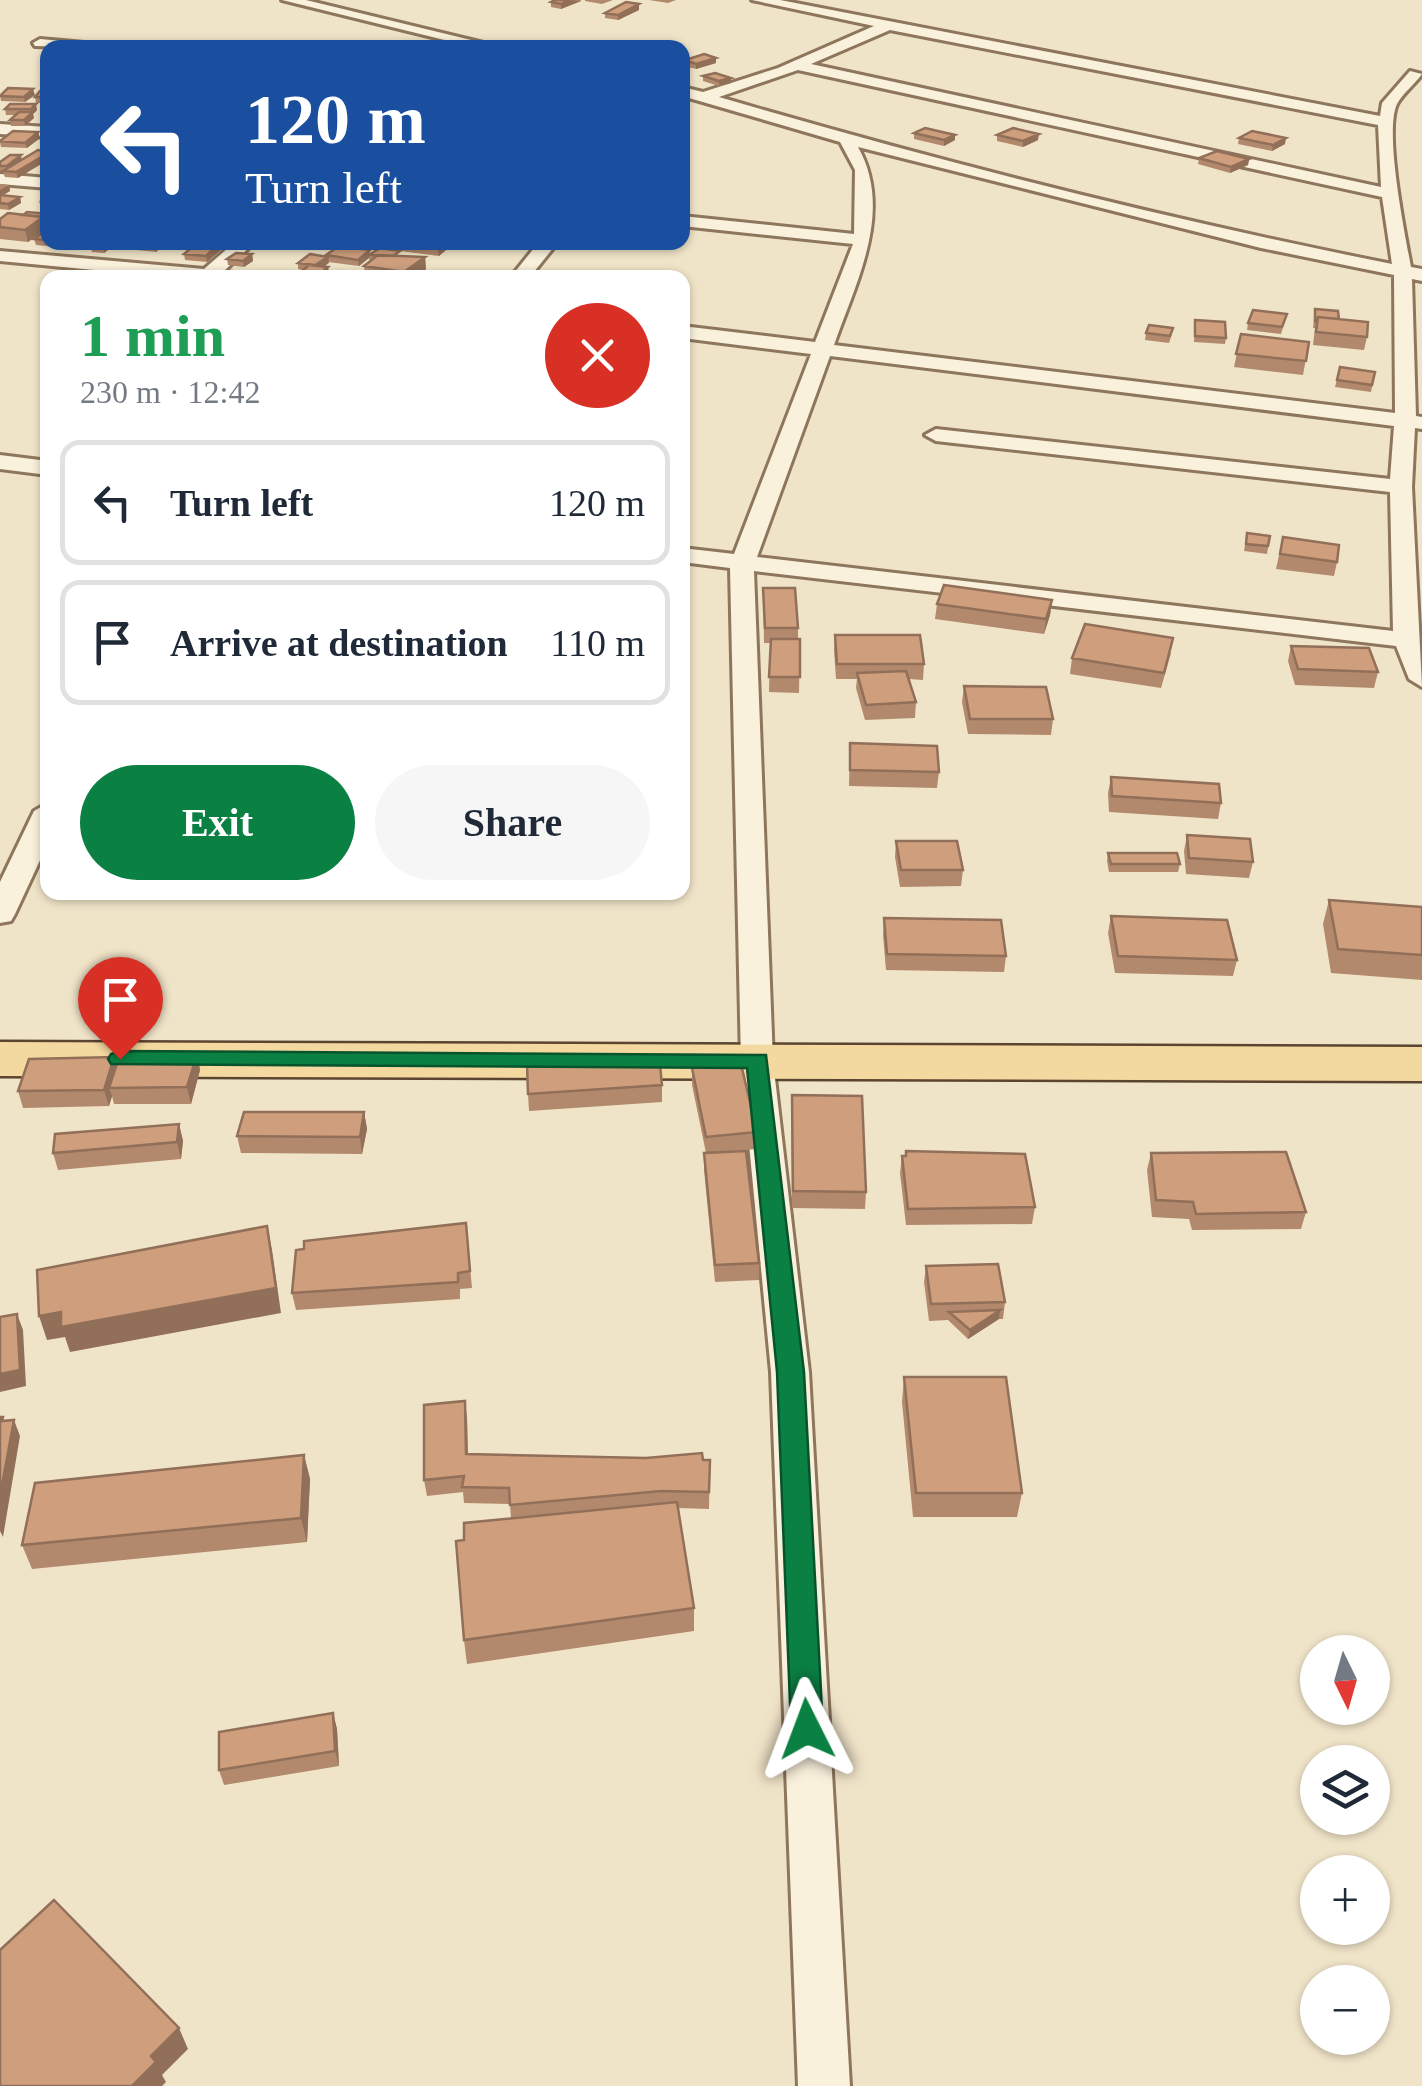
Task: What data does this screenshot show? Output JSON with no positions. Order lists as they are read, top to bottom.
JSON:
{
  "north": "bottom",
  "page": {
    "turn": ["120 m", "Turn left"],
    "heading": ["1 min", "230 m · 12:42"],
    "list": [
      {
        "name": "Turn left",
        "value": "120 m"
      },
      {
        "name": "Arrive at destination",
        "value": "110 m"
      }
    ],
    "buttons": ["Exit", "Share"],
    "map_buttons": ["+", "−"]
  }
}
